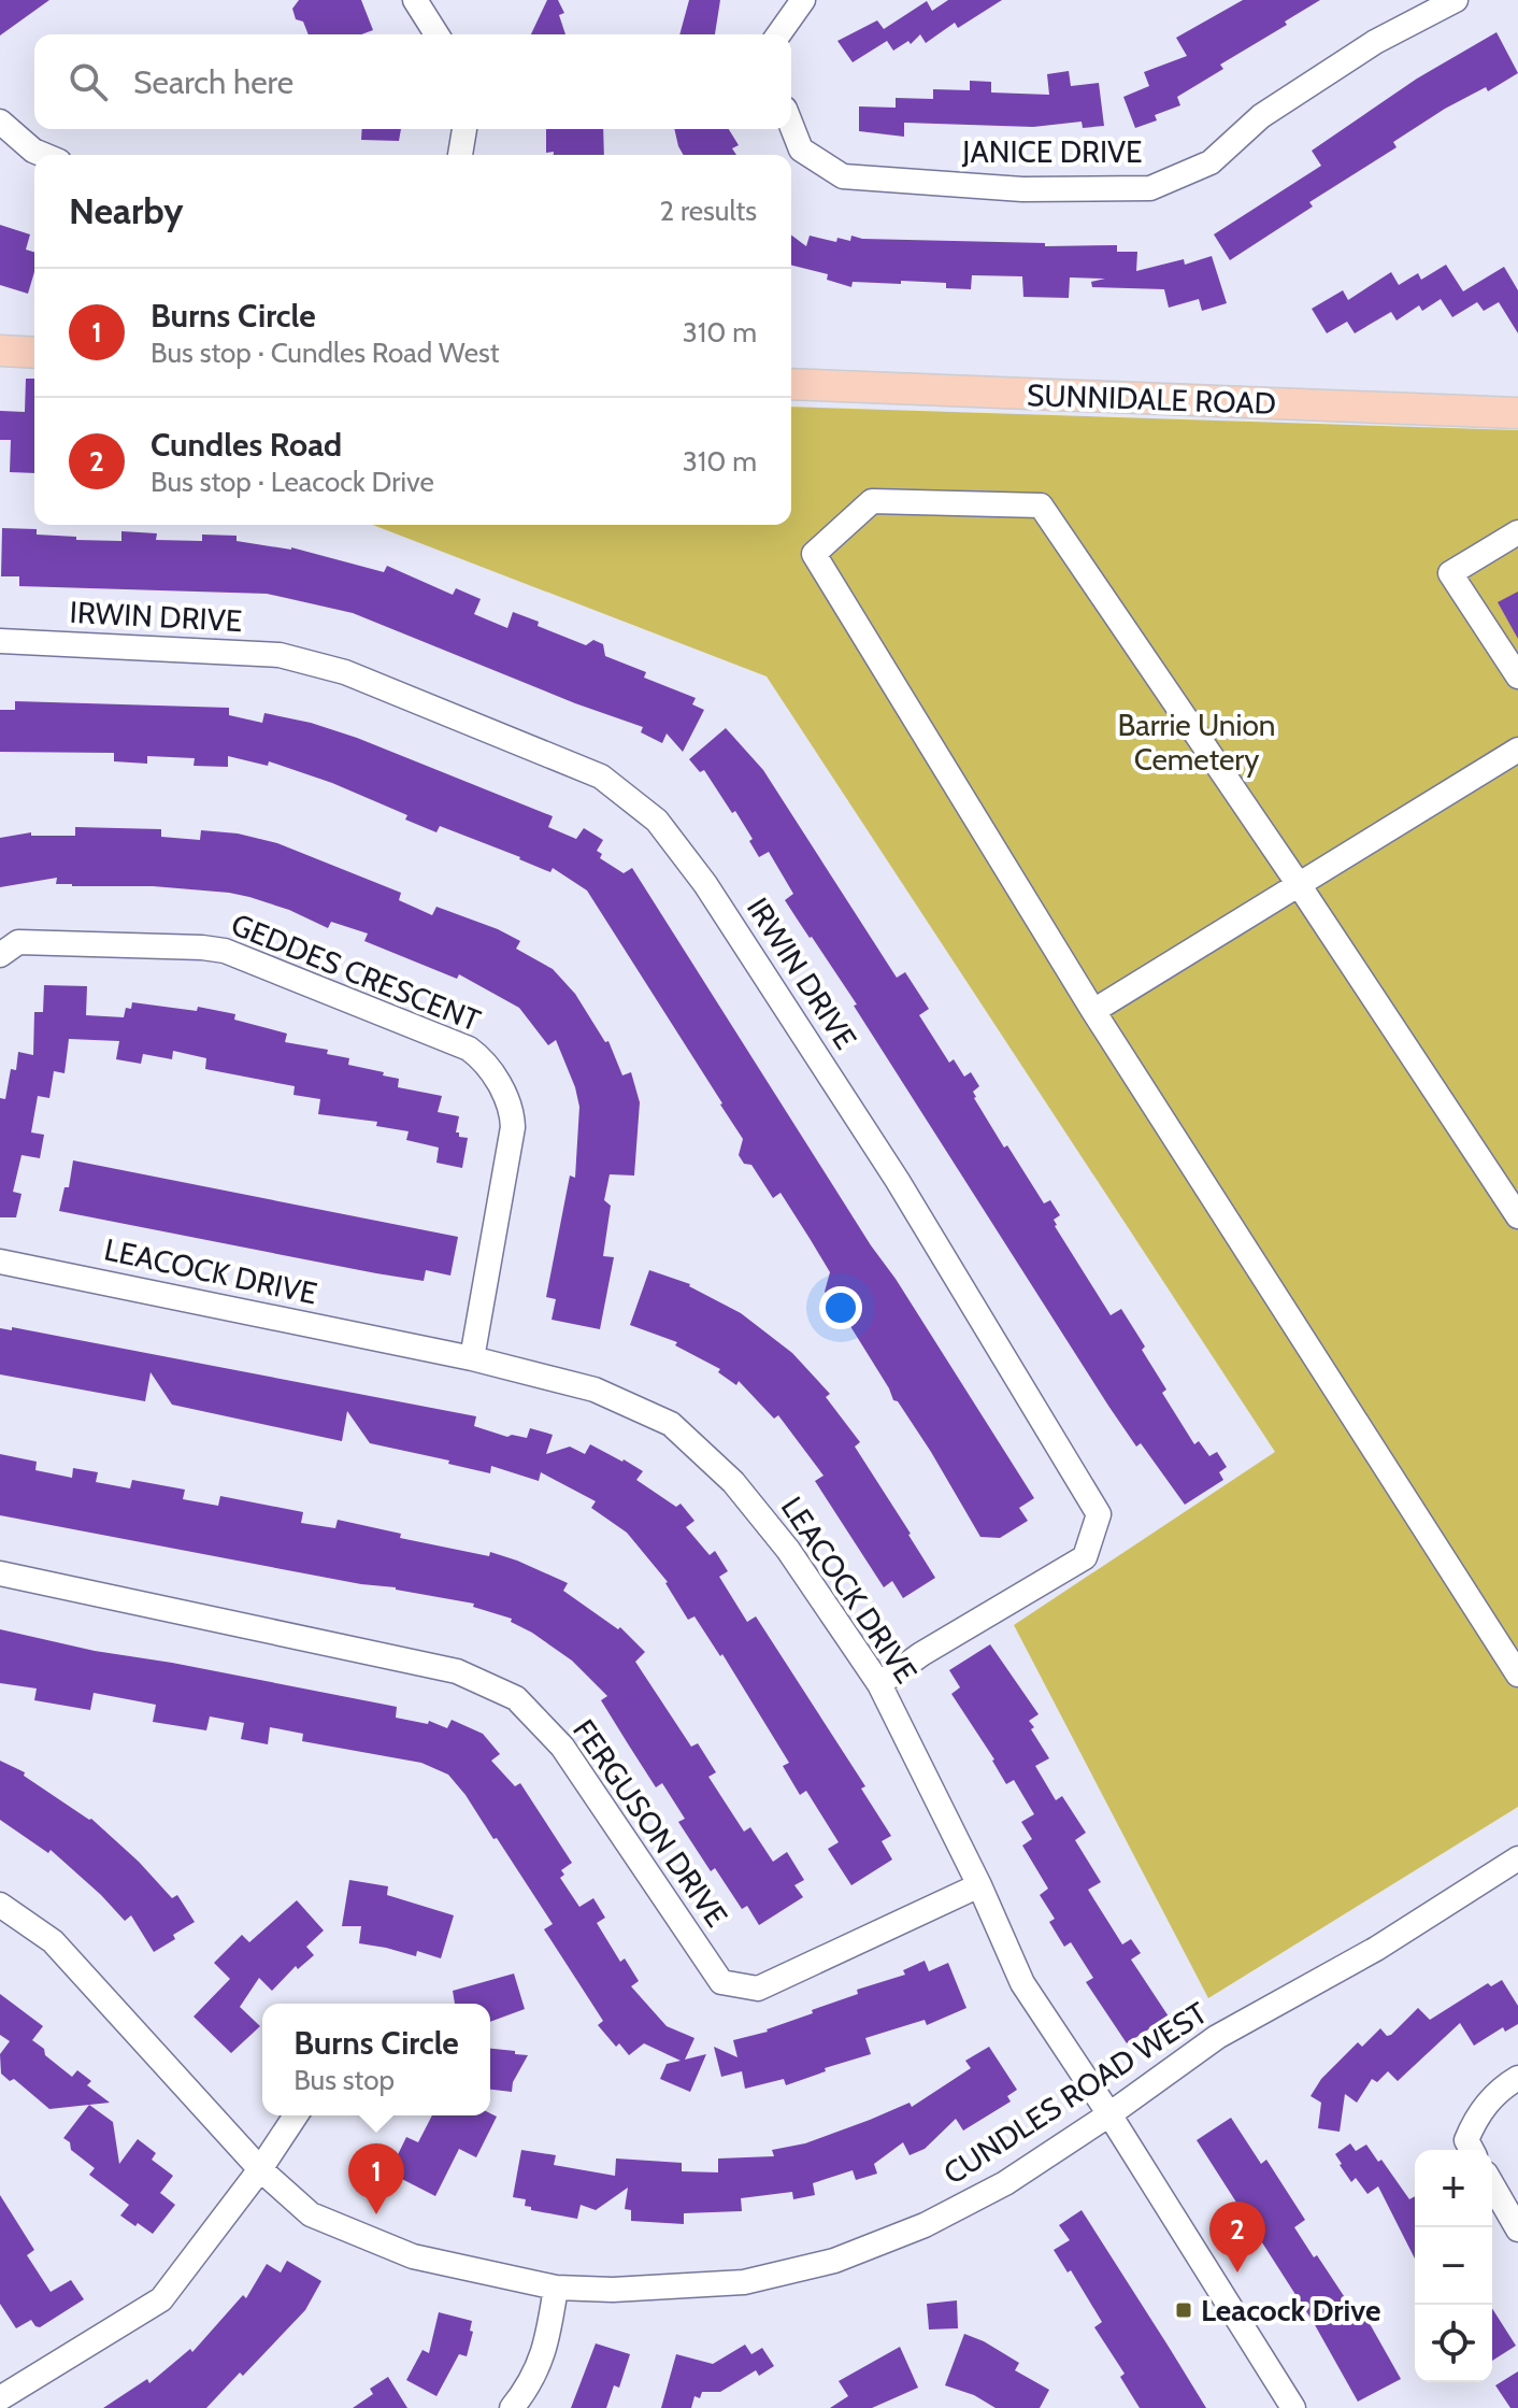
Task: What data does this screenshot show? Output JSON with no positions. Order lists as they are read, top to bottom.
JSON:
{
  "streets": {
    "main road": ["SUNNIDALE ROAD"],
    "street": [
      "JANICE DRIVE",
      "IRWIN DRIVE",
      "GEDDES CRESCENT",
      "LEACOCK DRIVE",
      "FERGUSON DRIVE",
      "CUNDLES ROAD WEST"
    ]
  },
  "crossings": [
    ["IRWIN DRIVE", "LEACOCK DRIVE"],
    ["GEDDES CRESCENT", "LEACOCK DRIVE"],
    ["LEACOCK DRIVE", "FERGUSON DRIVE"],
    ["LEACOCK DRIVE", "CUNDLES ROAD WEST"]
  ],
  "parks": ["Barrie Union Cemetery"],
  "places": {
    "transit": ["Leacock Drive"]
  },
  "page": {
    "search": "Search here",
    "heading": ["Nearby", "2 results"],
    "list": [
      {
        "mark": "1",
        "name": "Burns Circle",
        "note": "Bus stop · Cundles Road West",
        "value": "310 m"
      },
      {
        "mark": "2",
        "name": "Cundles Road",
        "note": "Bus stop · Leacock Drive",
        "value": "310 m"
      }
    ],
    "popup": ["Burns Circle", "Bus stop"],
    "pins": ["1", "2"],
    "map_buttons": ["+", "−"]
  }
}
